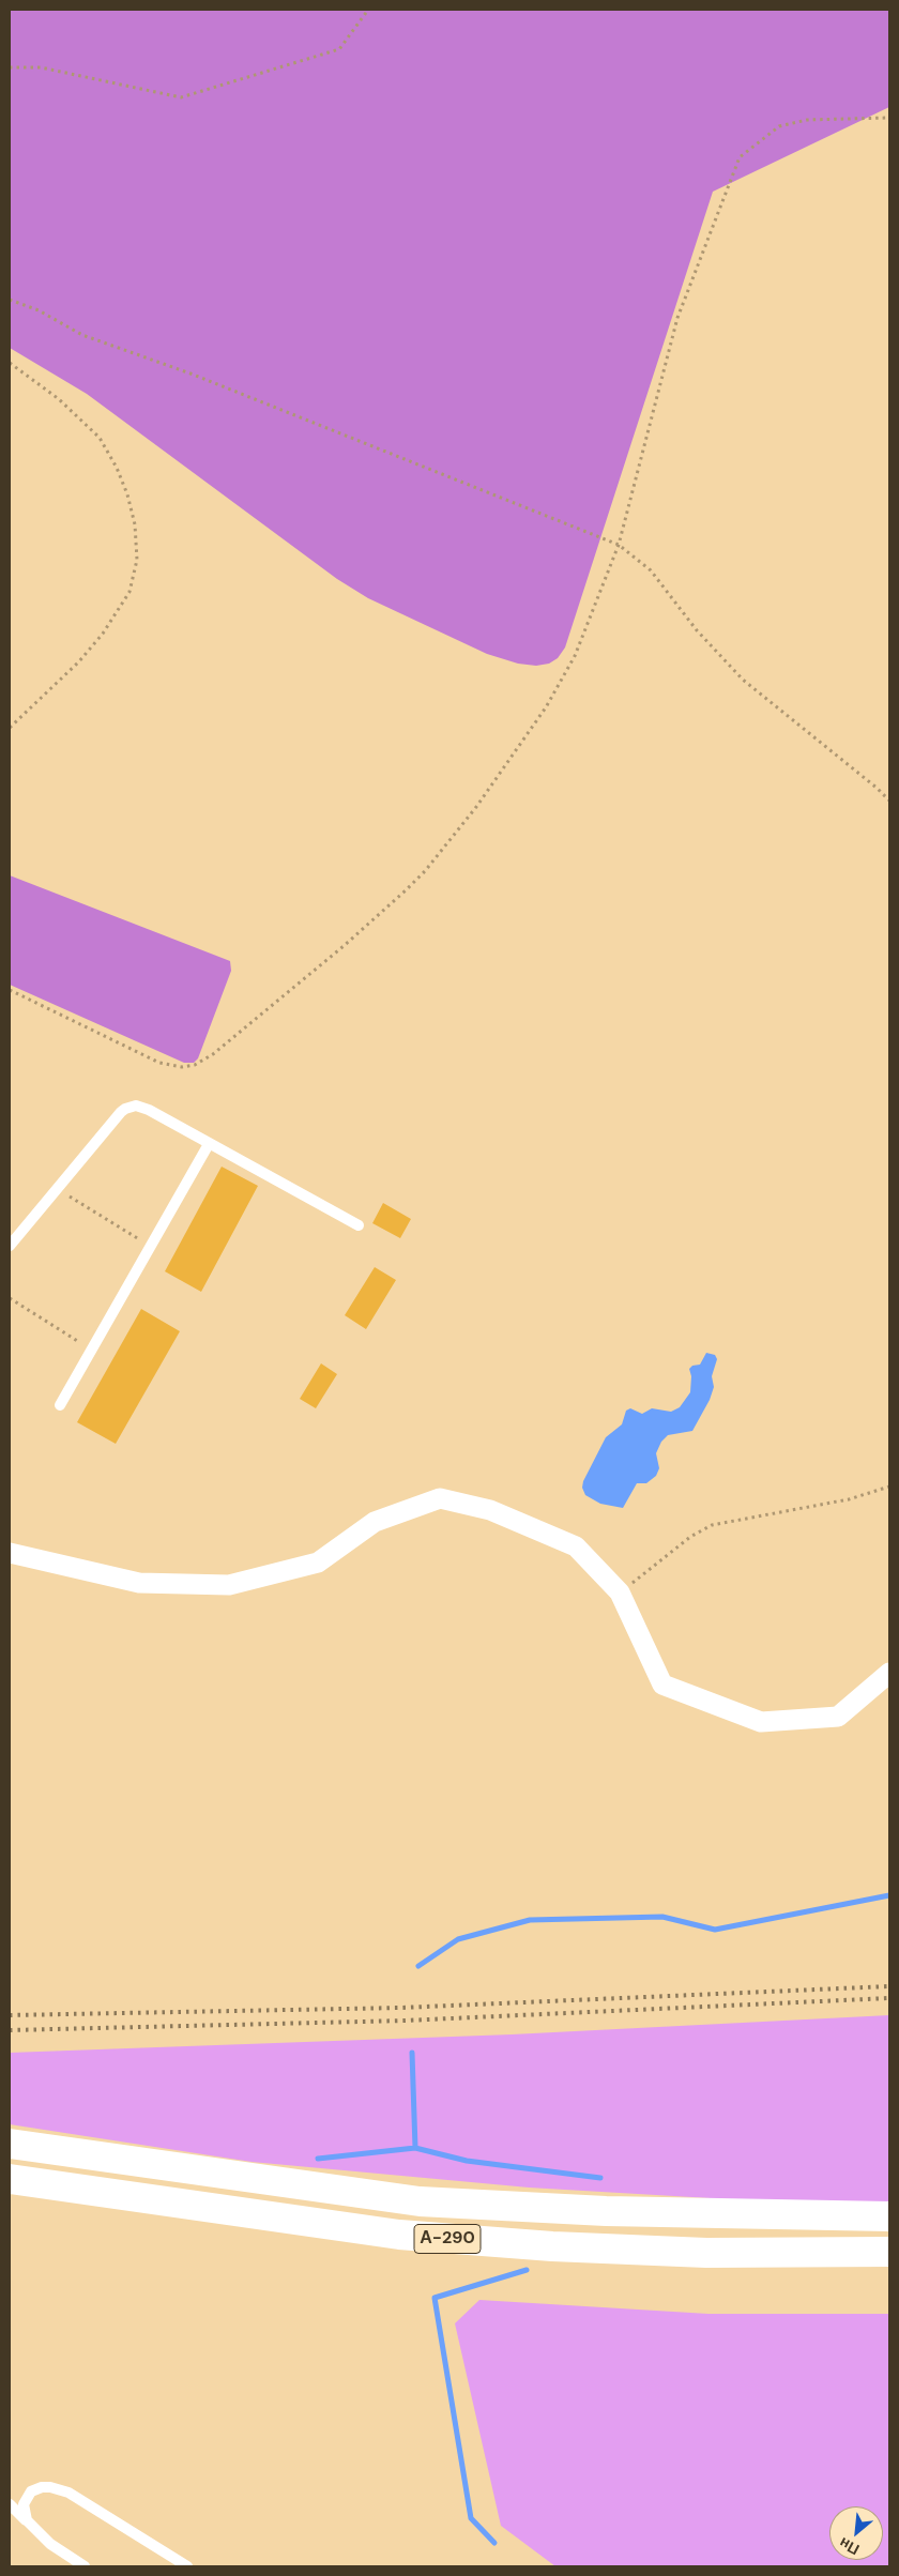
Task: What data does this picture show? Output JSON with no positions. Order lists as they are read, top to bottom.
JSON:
{
  "streets": {
    "highway": ["А-290"]
  },
  "north": "bottom left"
}
